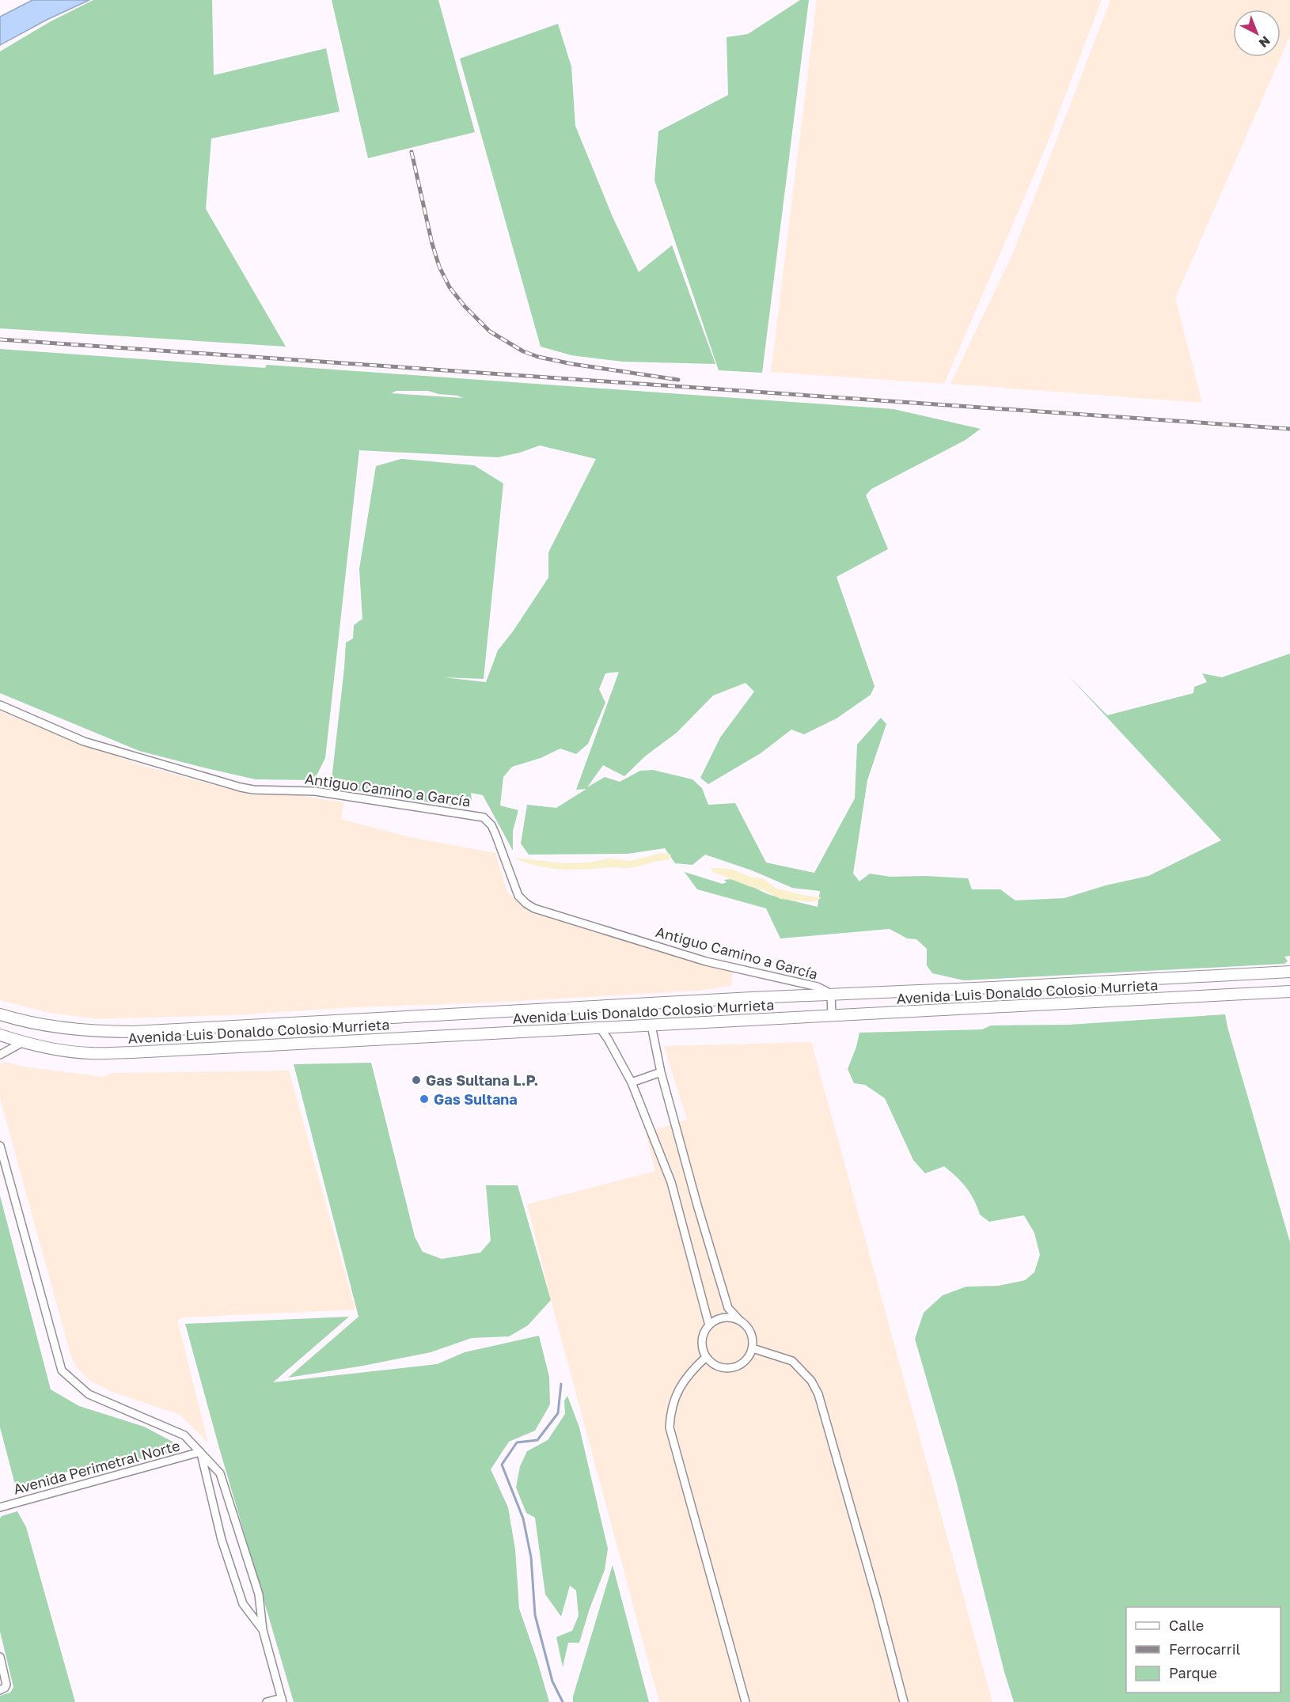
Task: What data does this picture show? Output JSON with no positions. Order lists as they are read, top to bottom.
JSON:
{
  "streets": {
    "main road": ["Avenida Luis Donaldo Colosio Murrieta"],
    "street": ["Antiguo Camino a García", "Avenida Perimetral Norte"]
  },
  "crossings": [
    ["Antiguo Camino a García", "Avenida Luis Donaldo Colosio Murrieta"]
  ],
  "places": ["Gas Sultana L.P.", "Gas Sultana"],
  "legend": ["Calle", "Ferrocarril", "Parque"],
  "north": "bottom right"
}
